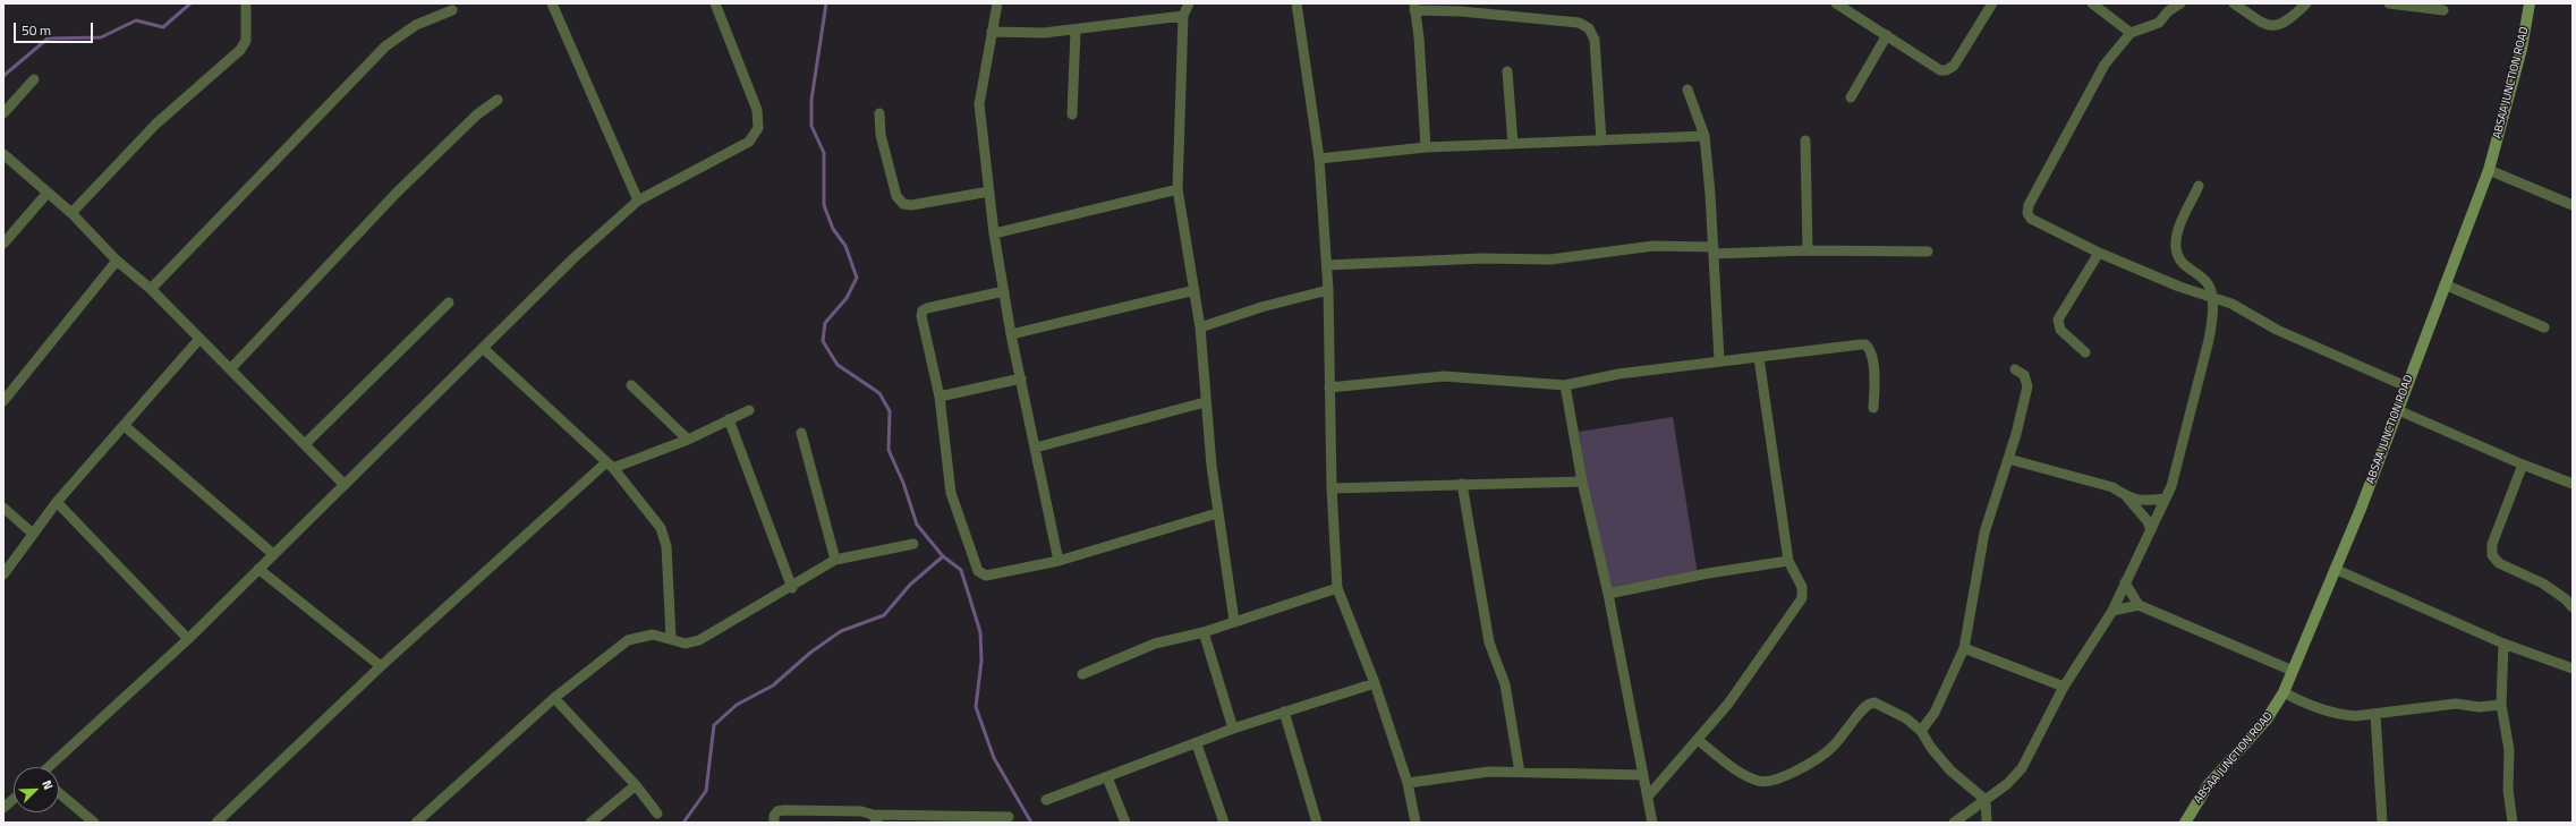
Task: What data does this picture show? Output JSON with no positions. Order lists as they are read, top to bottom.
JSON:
{
  "streets": {
    "street": ["ABSAA JUNCTION ROAD"]
  },
  "scale_bar": "50 m",
  "north": "top right"
}
